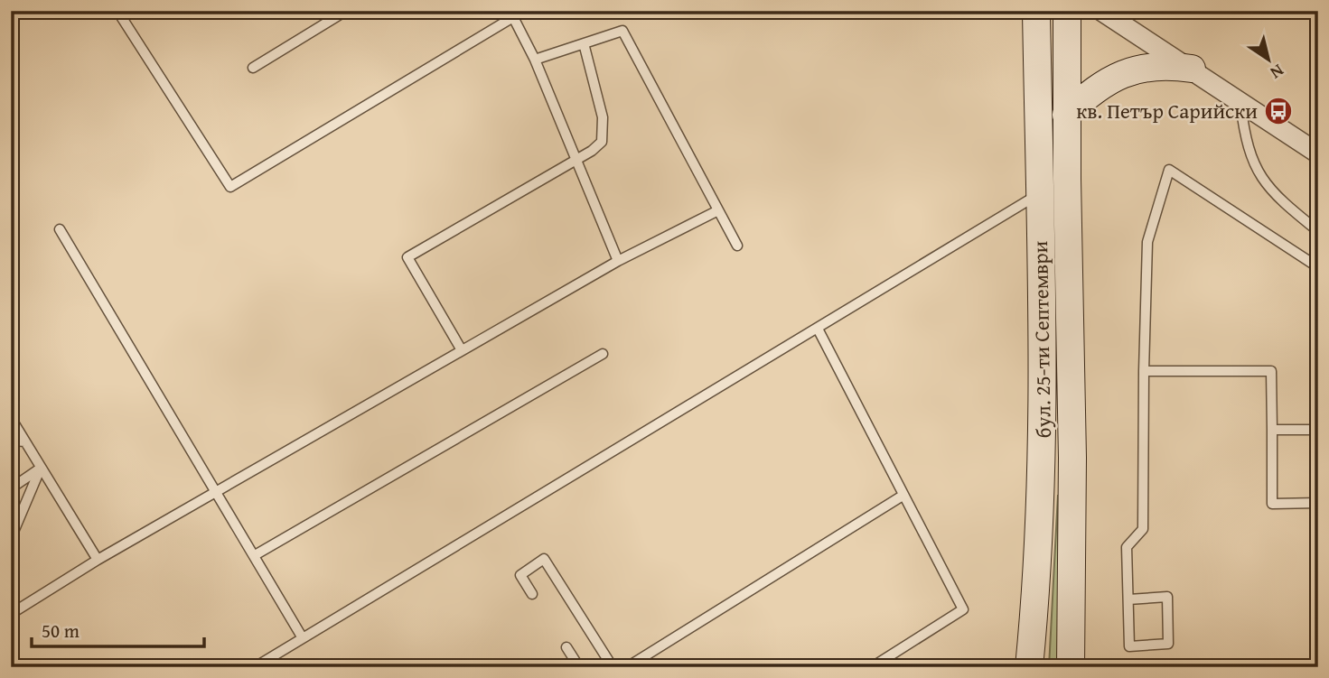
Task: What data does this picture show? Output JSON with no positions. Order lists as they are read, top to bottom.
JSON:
{
  "streets": {
    "main road": ["бул. 25-ти Септември"]
  },
  "places": {
    "bus stop": ["кв. Петър Сарийски"]
  },
  "scale_bar": "50 m",
  "north": "bottom right"
}
